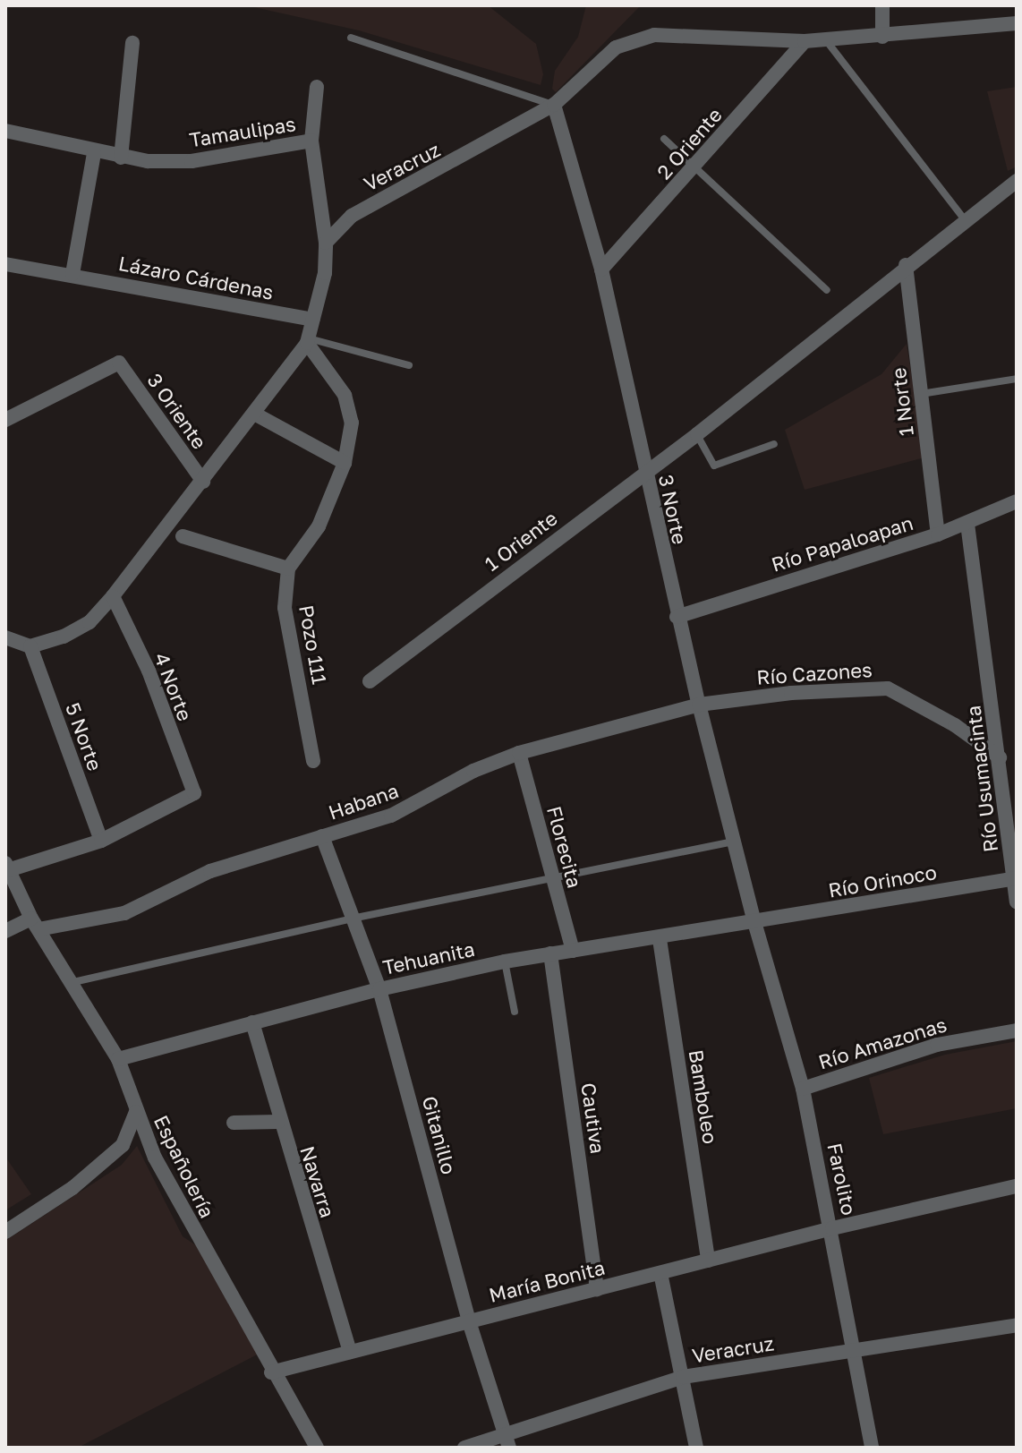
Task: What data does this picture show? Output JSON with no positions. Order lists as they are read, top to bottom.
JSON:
{
  "streets": {
    "street": [
      "Tamaulipas",
      "2 Oriente",
      "Veracruz",
      "Lázaro Cárdenas",
      "1 Norte",
      "3 Oriente",
      "3 Norte",
      "1 Oriente",
      "Río Papaloapan",
      "Pozo 111",
      "Río Cazones",
      "4 Norte",
      "5 Norte",
      "Río Usumacinta",
      "Habana",
      "Florecita",
      "Río Orinoco",
      "Tehuanita",
      "Río Amazonas",
      "Bamboleo",
      "Cautiva",
      "Gitanillo",
      "Españolería",
      "Farolito",
      "Navarra",
      "María Bonita"
    ]
  },
  "crossings": [
    ["Tamaulipas", "Veracruz"],
    ["2 Oriente", "Veracruz"],
    ["2 Oriente", "3 Norte"],
    ["Veracruz", "3 Norte"],
    ["Veracruz", "Gitanillo"],
    ["Veracruz", "Farolito"],
    ["1 Norte", "1 Oriente"],
    ["1 Norte", "Río Papaloapan"],
    ["3 Norte", "1 Oriente"],
    ["3 Norte", "Río Papaloapan"],
    ["3 Norte", "Río Cazones"],
    ["3 Norte", "Habana"],
    ["3 Norte", "Río Orinoco"],
    ["3 Norte", "Tehuanita"],
    ["3 Norte", "Farolito"],
    ["Río Papaloapan", "Río Usumacinta"],
    ["Río Cazones", "Río Usumacinta"],
    ["Río Cazones", "Habana"],
    ["4 Norte", "5 Norte"],
    ["Río Usumacinta", "Río Orinoco"],
    ["Habana", "Florecita"],
    ["Habana", "Gitanillo"],
    ["Habana", "Españolería"],
    ["Florecita", "Tehuanita"],
    ["Río Orinoco", "Tehuanita"],
    ["Río Orinoco", "Farolito"],
    ["Tehuanita", "Bamboleo"],
    ["Tehuanita", "Cautiva"],
    ["Tehuanita", "Gitanillo"],
    ["Tehuanita", "Españolería"],
    ["Tehuanita", "Farolito"],
    ["Tehuanita", "Navarra"],
    ["Río Amazonas", "Farolito"],
    ["Bamboleo", "María Bonita"],
    ["Cautiva", "María Bonita"],
    ["Gitanillo", "María Bonita"],
    ["Españolería", "María Bonita"],
    ["Farolito", "María Bonita"],
    ["Navarra", "María Bonita"]
  ]
}
